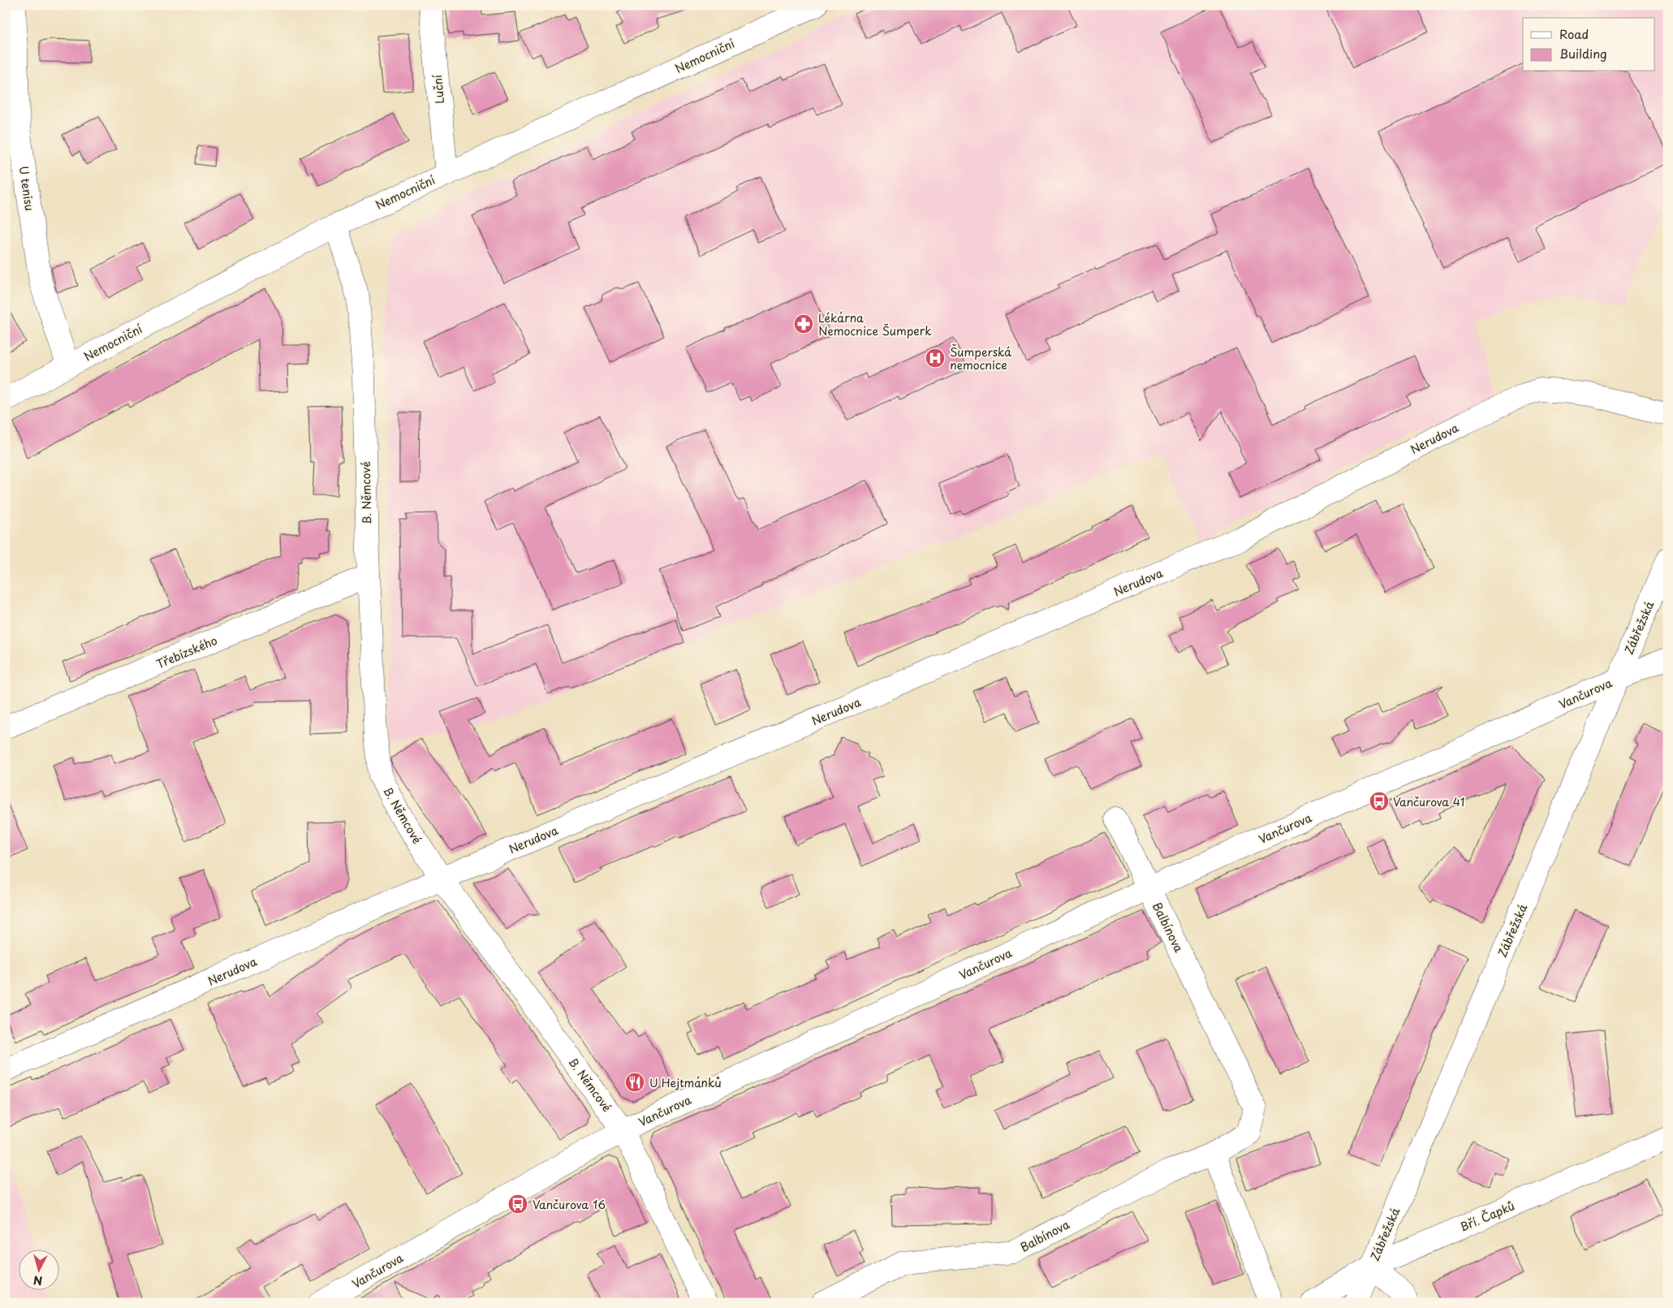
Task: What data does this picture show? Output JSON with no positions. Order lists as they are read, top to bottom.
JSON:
{
  "streets": {
    "street": [
      "Nemocniční",
      "Luční",
      "U tenisu",
      "Nerudova",
      "B. Němcové",
      "Zábřežská",
      "Třebízského",
      "Vančurova",
      "Balbínova",
      "Bří. Čapků"
    ]
  },
  "crossings": [
    ["Nemocniční", "Luční"],
    ["Nemocniční", "U tenisu"],
    ["Nemocniční", "B. Němcové"],
    ["Nerudova", "B. Němcové"],
    ["B. Němcové", "Třebízského"],
    ["B. Němcové", "Vančurova"],
    ["Zábřežská", "Vančurova"],
    ["Zábřežská", "Bří. Čapků"],
    ["Vančurova", "Balbínova"]
  ],
  "places": {
    "pharmacy": ["Lékárna Nemocnice Šumperk"],
    "hospital": ["Šumperská nemocnice"],
    "bus stop": ["Vančurova 41", "Vančurova 16"],
    "restaurant": ["U Hejtmánků"]
  },
  "legend": ["Road", "Building"],
  "north": "bottom"
}
